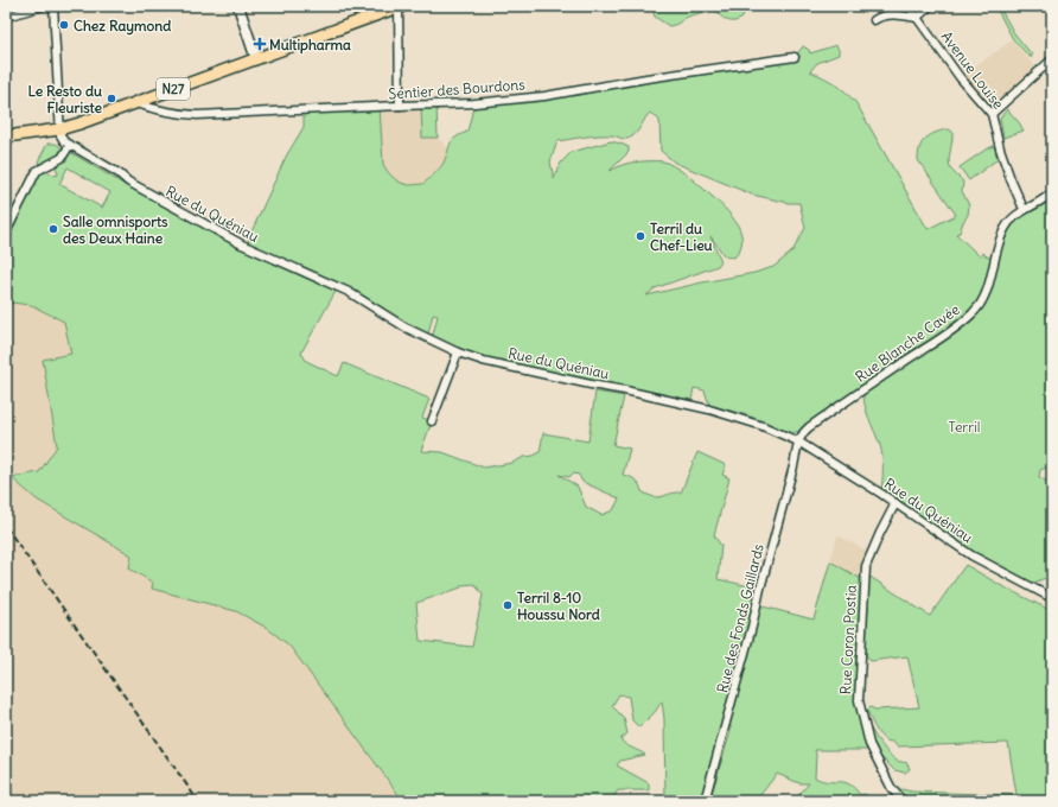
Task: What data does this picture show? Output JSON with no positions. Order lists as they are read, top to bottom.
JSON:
{
  "streets": {
    "main road": ["N27"],
    "street": [
      "Avenue Louise",
      "Sentier des Bourdons",
      "Rue du Quéniau",
      "Rue Blanche Cavée",
      "Rue des Fonds Gaillards",
      "Rue Coron Postia"
    ]
  },
  "crossings": [
    ["Avenue Louise", "Rue Blanche Cavée"],
    ["N27", "Sentier des Bourdons"],
    ["Rue du Quéniau", "Rue Blanche Cavée"],
    ["Rue du Quéniau", "Rue des Fonds Gaillards"],
    ["Rue du Quéniau", "Rue Coron Postia"],
    ["Rue Blanche Cavée", "Rue des Fonds Gaillards"]
  ],
  "parks": ["Terril"],
  "places": {
    "other": [
      "Chez Raymond",
      "Le Resto du Fleuriste",
      "Salle omnisports des Deux Haine",
      "Terril du Chef-Lieu",
      "Terril 8-10 Houssu Nord"
    ],
    "health": ["Multipharma"]
  }
}
